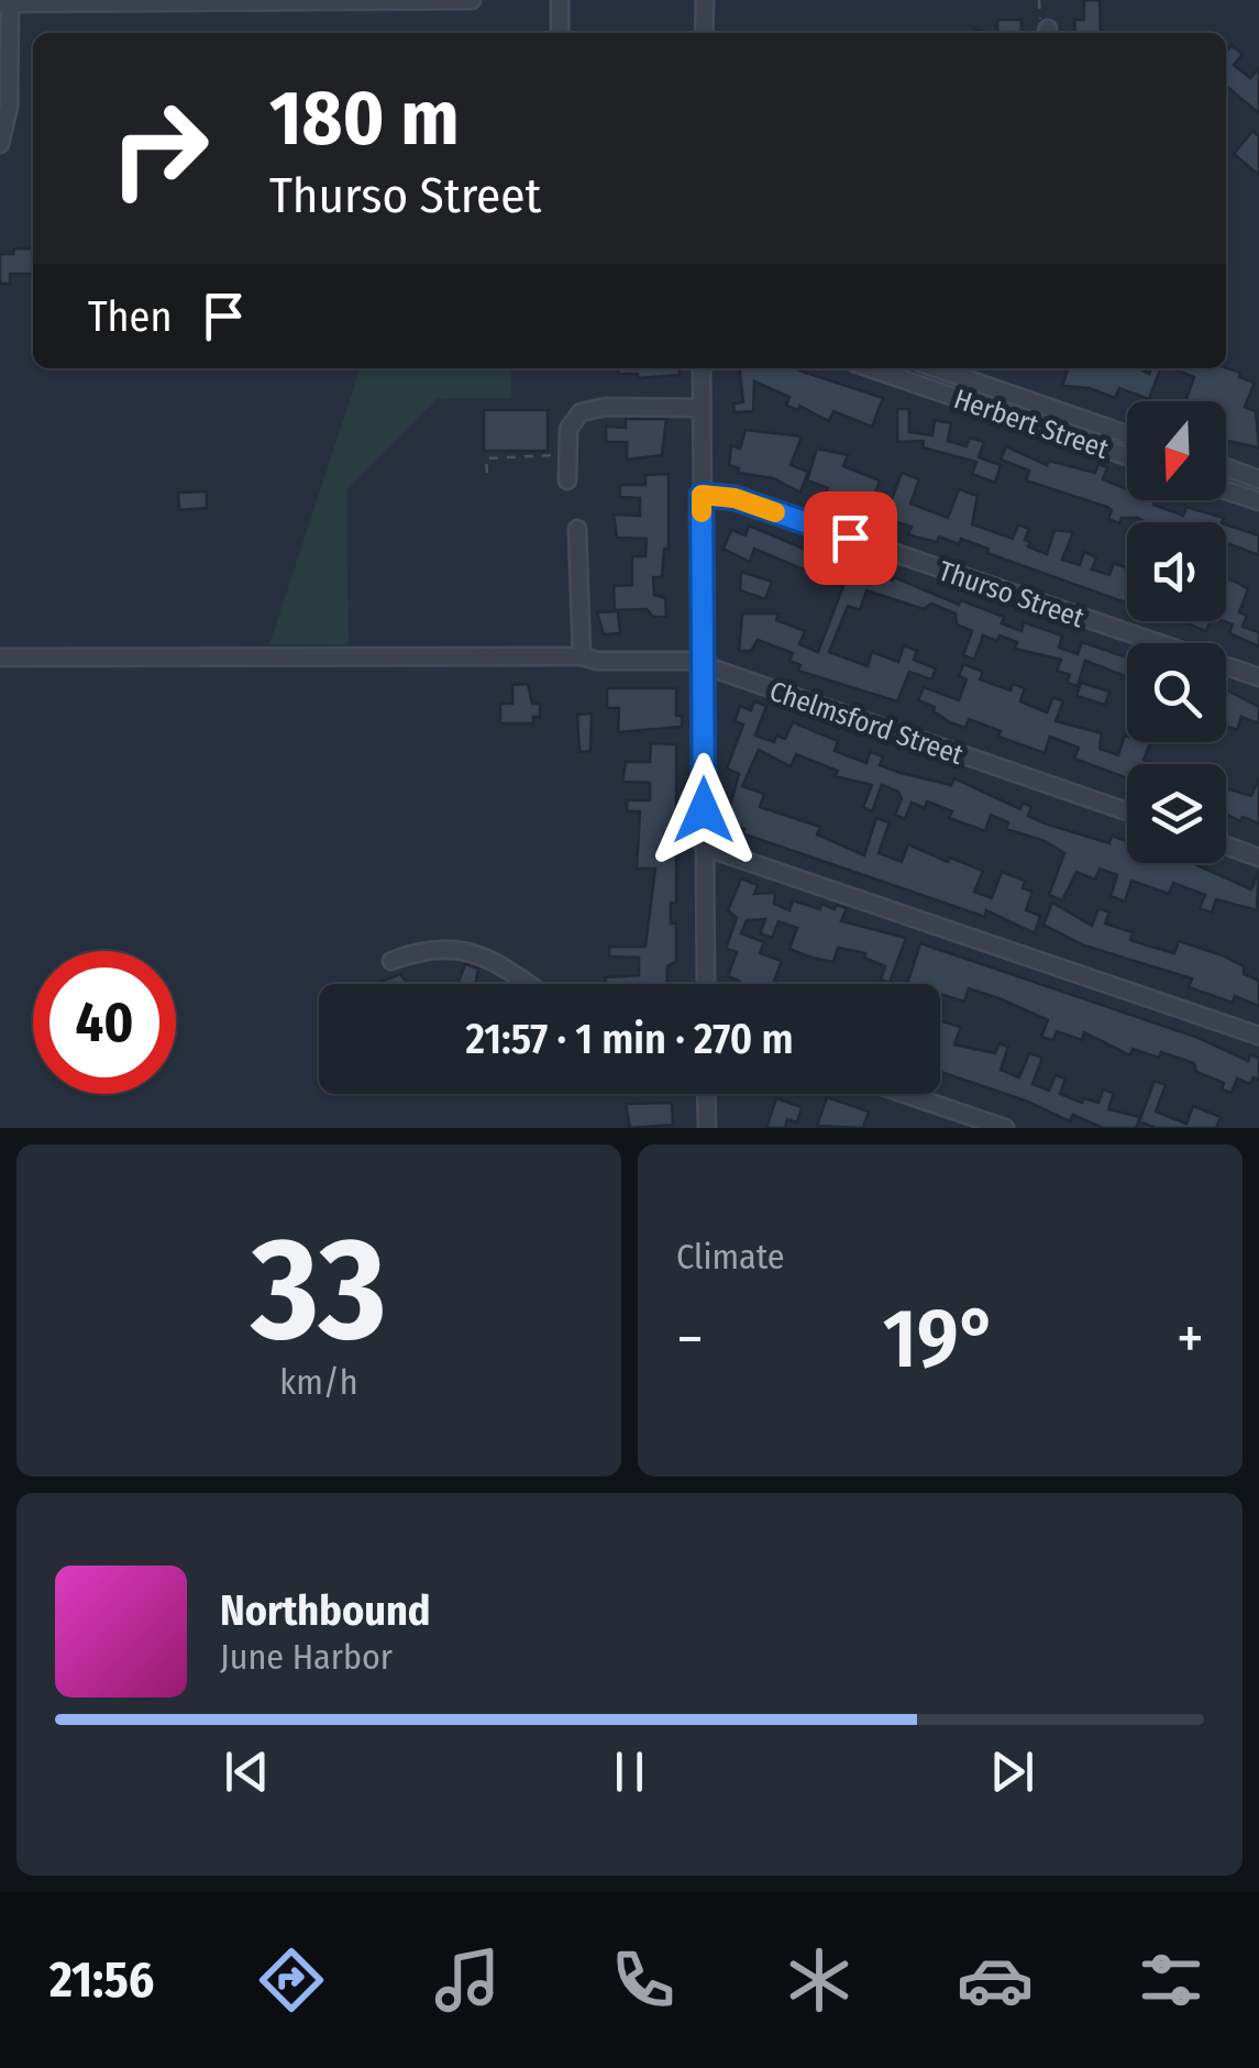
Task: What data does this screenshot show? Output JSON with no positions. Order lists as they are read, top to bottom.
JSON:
{
  "streets": {
    "street": ["Herbert Street", "Thurso Street", "Chelmsford Street"]
  },
  "north": "bottom",
  "page": {
    "turn": ["180 m", "Thurso Street"],
    "then": "Then",
    "limit": "40",
    "trip": "21:57 · 1 min · 270 m",
    "tile": [
      ["33", "km/h"],
      "Climate"
    ],
    "heat": ["−", "19°", "+"],
    "song": ["Northbound", "June Harbor"],
    "tabs": "21:56"
  }
}
